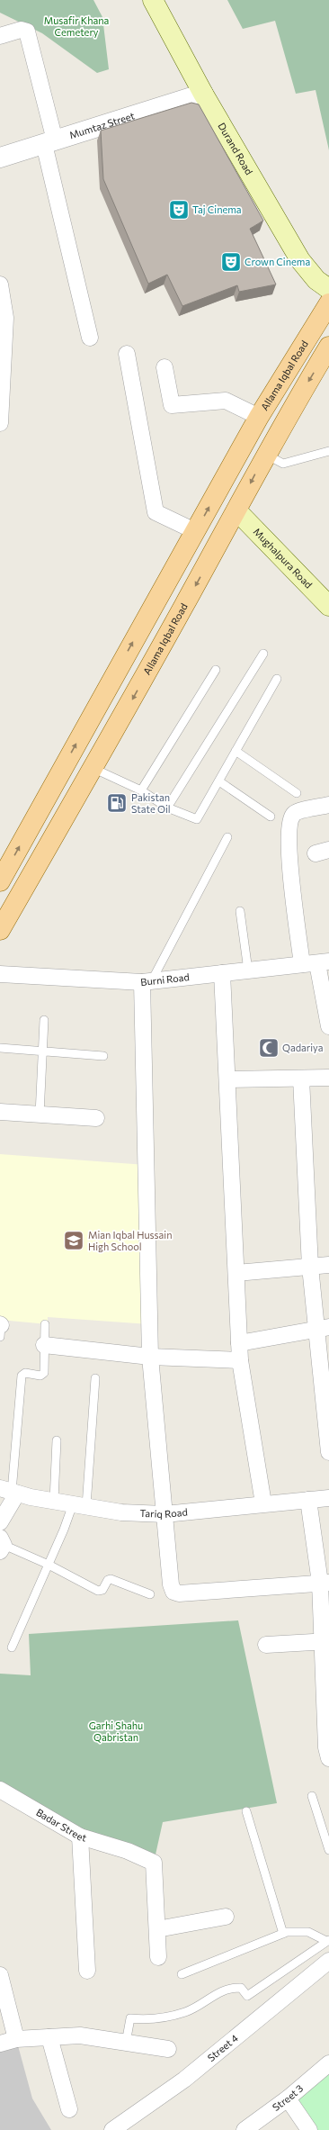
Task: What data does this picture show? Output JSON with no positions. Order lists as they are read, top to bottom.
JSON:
{
  "streets": {
    "main road": ["Durand Road", "Allama Iqbal Road", "Mughalpura Road"],
    "street": [
      "Mumtaz Street",
      "Burni Road",
      "Tariq Road",
      "Badar Street",
      "Street 4",
      "Street 3"
    ]
  },
  "crossings": [
    ["Mumtaz Street", "Durand Road"],
    ["Allama Iqbal Road", "Mughalpura Road"]
  ],
  "parks": ["Musafir Khana Cemetery", "Garhi Shahu Qabristan"],
  "places": {
    "theatre": ["Taj Cinema", "Crown Cinema"],
    "fuel station": ["Pakistan State Oil"],
    "mosque": ["Qadariya"],
    "school or university": ["Mian Iqbal Hussain High School"]
  }
}
